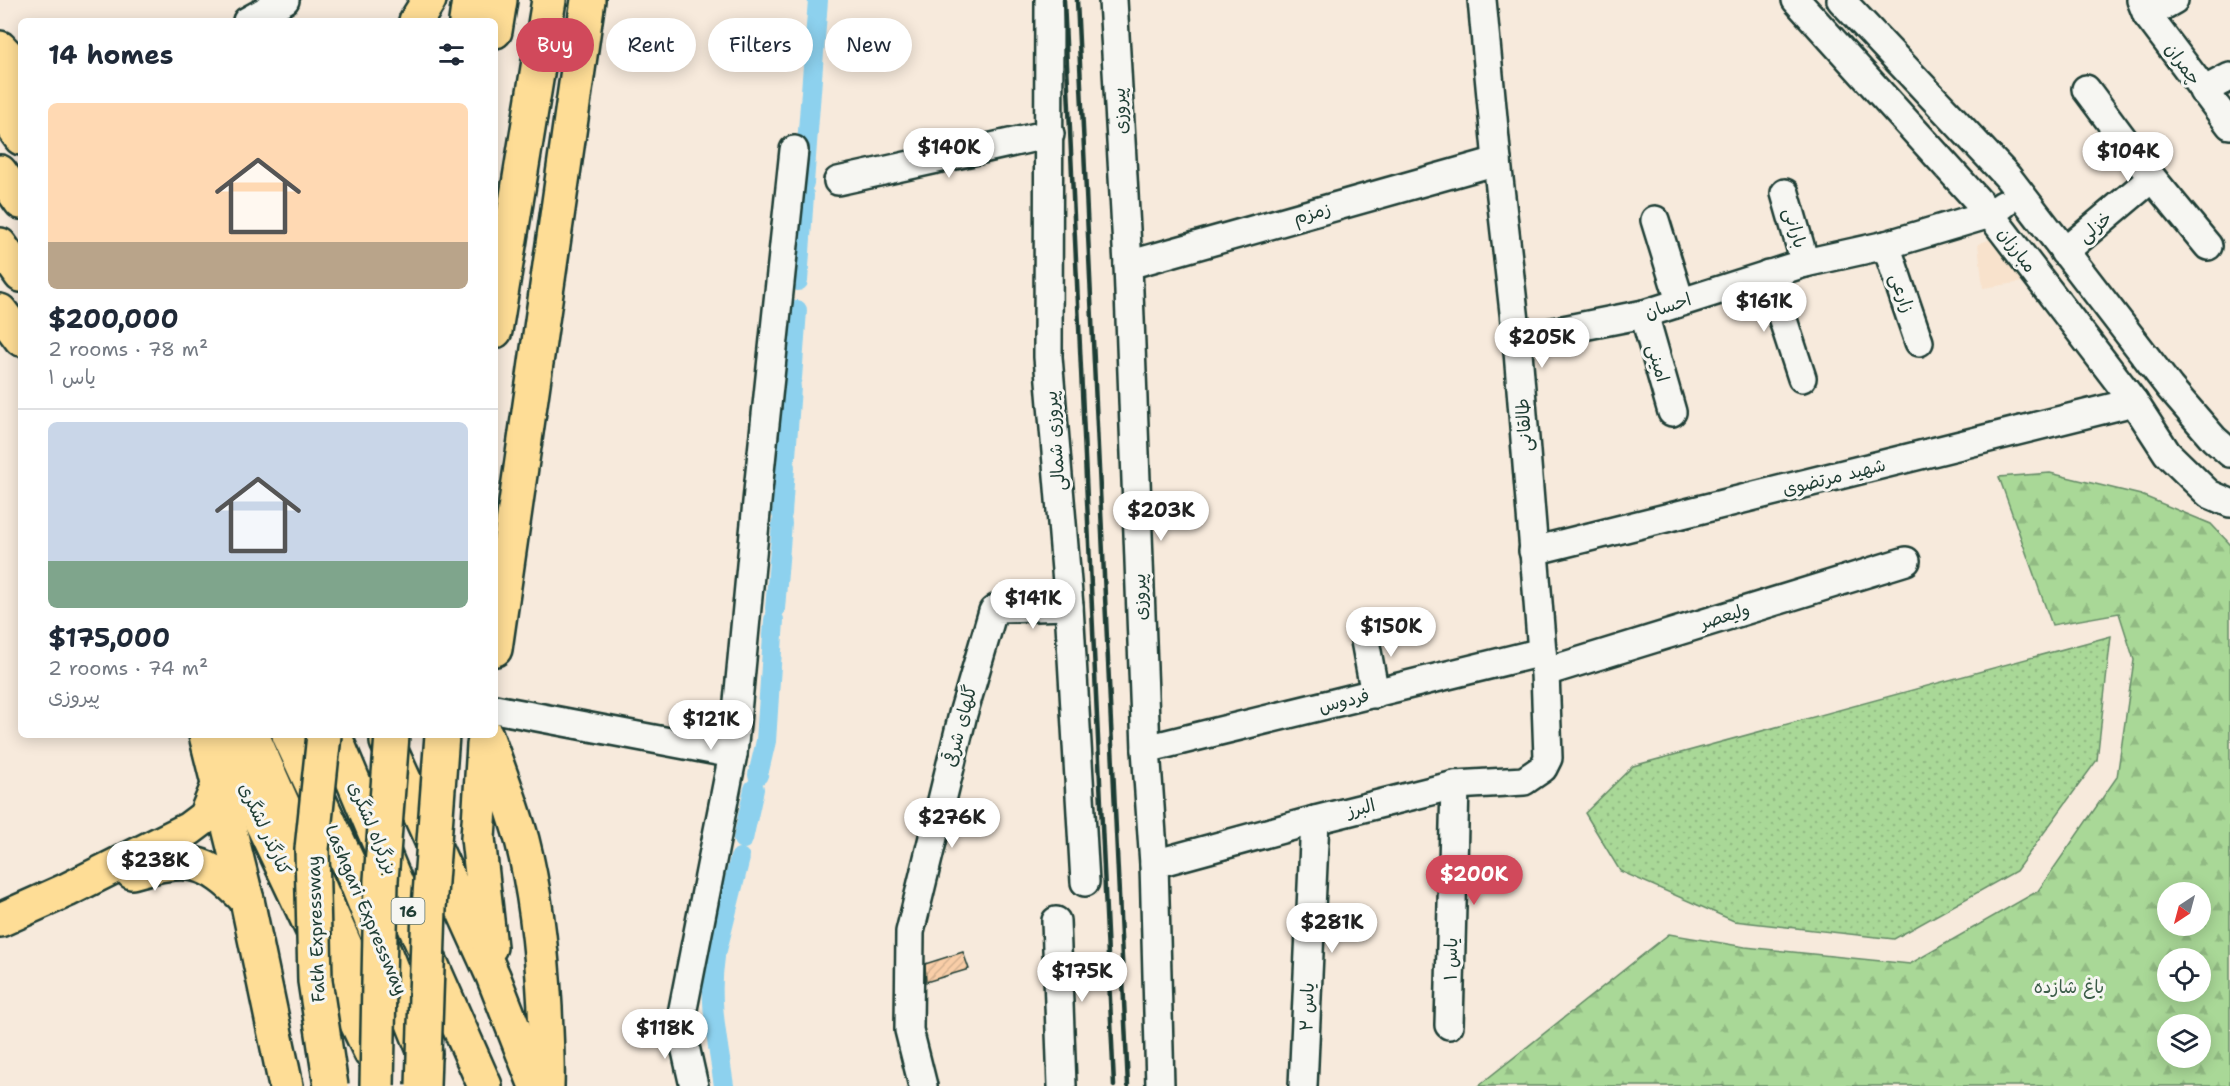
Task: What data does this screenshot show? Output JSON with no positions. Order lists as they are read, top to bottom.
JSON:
{
  "streets": {
    "main road": [
      "بزرگراه لشگری",
      "کنارگذر لشگری",
      "Lashgari Expressway",
      "16",
      "Fath Expressway"
    ],
    "street": [
      "چمران",
      "پیروزی",
      "زمزم",
      "خزلی",
      "بارانی",
      "مبارزان",
      "زارعی",
      "احسان",
      "امینی",
      "طالقانی",
      "پیروزی شمالی",
      "شهید مرتضوی",
      "ولیعصر",
      "فردوس",
      "گلهای شرقی",
      "البرز",
      "یاس ۱",
      "یاس ۲"
    ]
  },
  "crossings": [
    ["پیروزی", "زمزم"],
    ["پیروزی", "فردوس"],
    ["پیروزی", "البرز"],
    ["زمزم", "طالقانی"],
    ["خزلی", "مبارزان"],
    ["بارانی", "احسان"],
    ["مبارزان", "احسان"],
    ["مبارزان", "شهید مرتضوی"],
    ["زارعی", "احسان"],
    ["احسان", "امینی"],
    ["احسان", "طالقانی"],
    ["طالقانی", "شهید مرتضوی"],
    ["طالقانی", "ولیعصر"],
    ["طالقانی", "فردوس"],
    ["طالقانی", "البرز"],
    ["پیروزی شمالی", "گلهای شرقی"],
    ["ولیعصر", "فردوس"],
    ["البرز", "یاس ۱"],
    ["البرز", "یاس ۲"]
  ],
  "parks": ["باغ شازده"],
  "north": "bottom left",
  "page": {
    "chip": [
      "Buy",
      "Rent",
      "Filters",
      "New"
    ],
    "heading": "14 homes",
    "list": [
      {
        "name": "$200,000",
        "note": "2 rooms · 78 m² · یاس ۱"
      },
      {
        "name": "$175,000",
        "note": "2 rooms · 74 m² · پیروزی"
      }
    ],
    "price": [
      "$140K",
      "$104K",
      "$161K",
      "$205K",
      "$203K",
      "$141K",
      "$150K",
      "$121K",
      "$276K",
      "$238K",
      "$200K",
      "$281K",
      "$175K",
      "$118K"
    ]
  }
}
